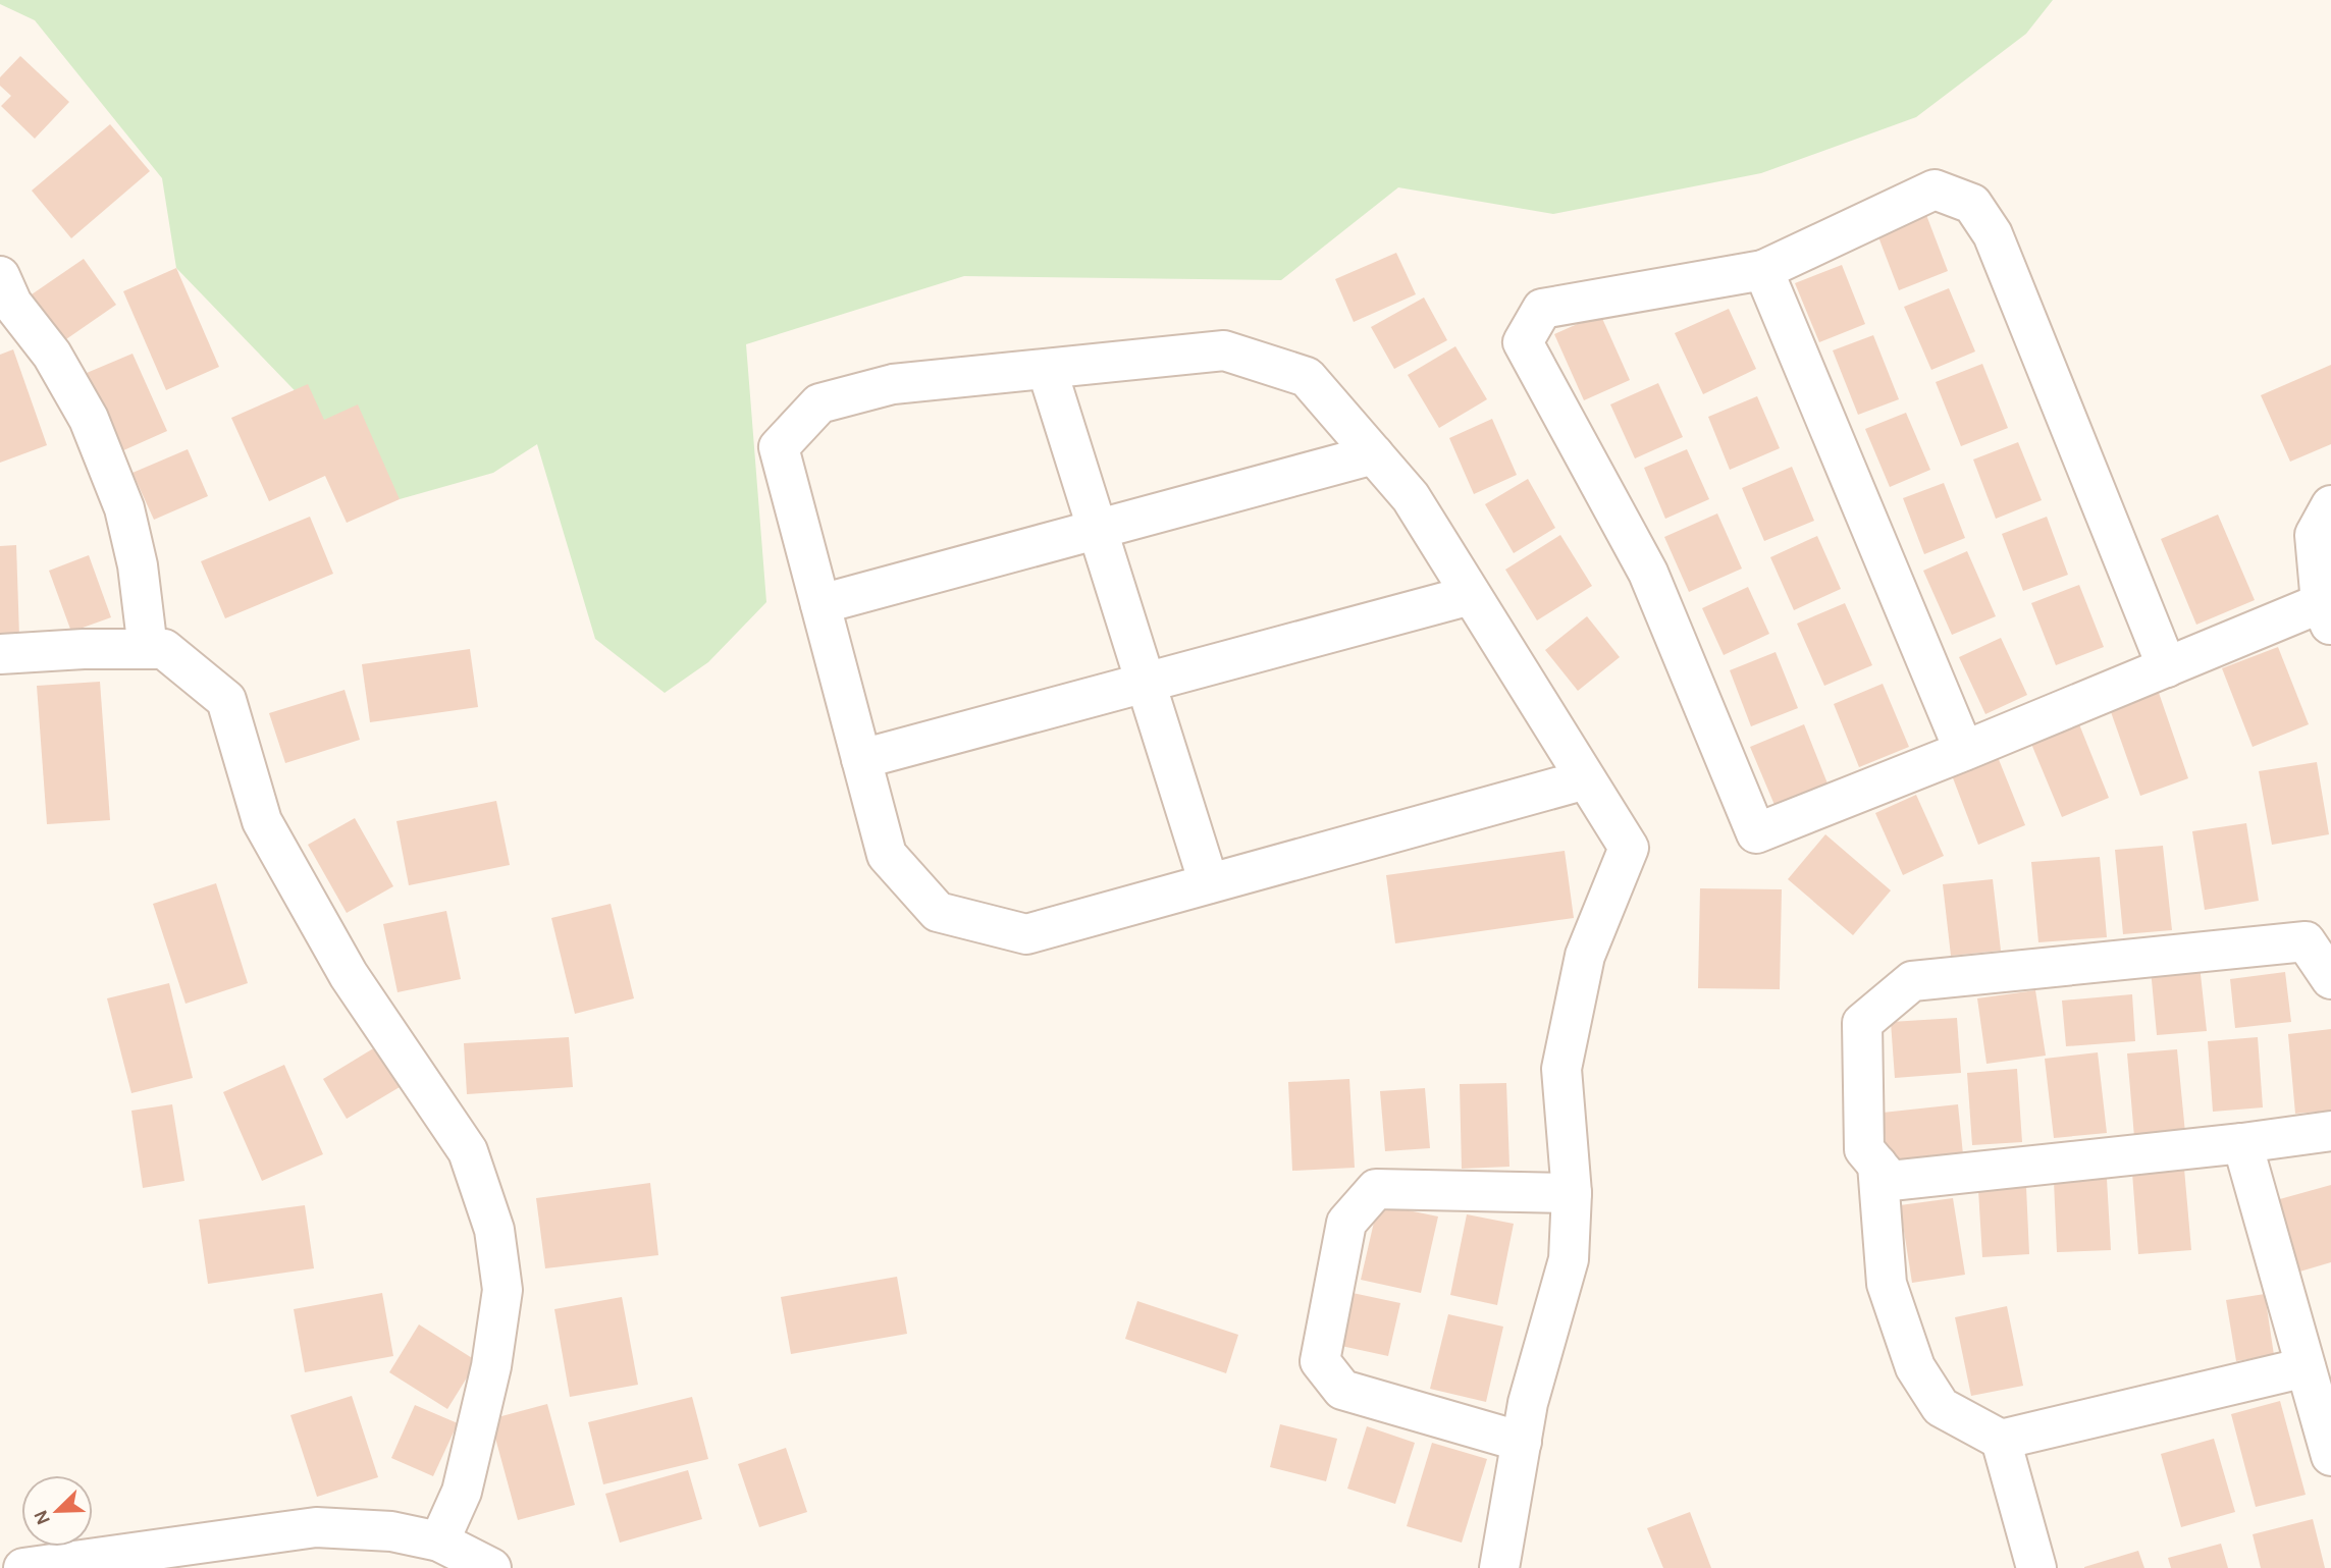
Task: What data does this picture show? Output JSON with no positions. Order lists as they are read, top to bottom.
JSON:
{
  "north": "bottom left"
}
